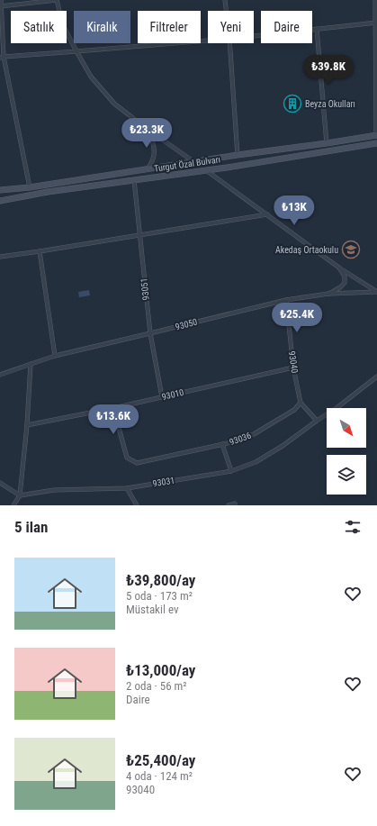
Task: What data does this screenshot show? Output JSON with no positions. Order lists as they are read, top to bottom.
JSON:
{
  "streets": {
    "main road": ["Turgut Özal Bulvarı"],
    "street": [
      "93051",
      "93050",
      "93040",
      "93010",
      "93036",
      "93031"
    ]
  },
  "crossings": [
    ["Turgut Özal Bulvarı", "93051"],
    ["93051", "93050"],
    ["93051", "93010"],
    ["93050", "93040"],
    ["93040", "93010"],
    ["93040", "93036"],
    ["93010", "93036"]
  ],
  "places": {
    "building": ["Beyza Okulları"],
    "school or university": ["Akedaş Ortaokulu"]
  },
  "north": "bottom right",
  "page": {
    "chip": [
      "Satılık",
      "Kiralık",
      "Filtreler",
      "Yeni",
      "Daire"
    ],
    "price": [
      "₺39.8K",
      "₺23.3K",
      "₺13K",
      "₺25.4K",
      "₺13.6K"
    ],
    "heading": "5 ilan",
    "list": [
      {
        "name": "₺39,800/ay",
        "note": "5 oda · 173 m² · Müstakil ev"
      },
      {
        "name": "₺13,000/ay",
        "note": "2 oda · 56 m² · Daire"
      },
      {
        "name": "₺25,400/ay",
        "note": "4 oda · 124 m² · 93040"
      }
    ]
  }
}
